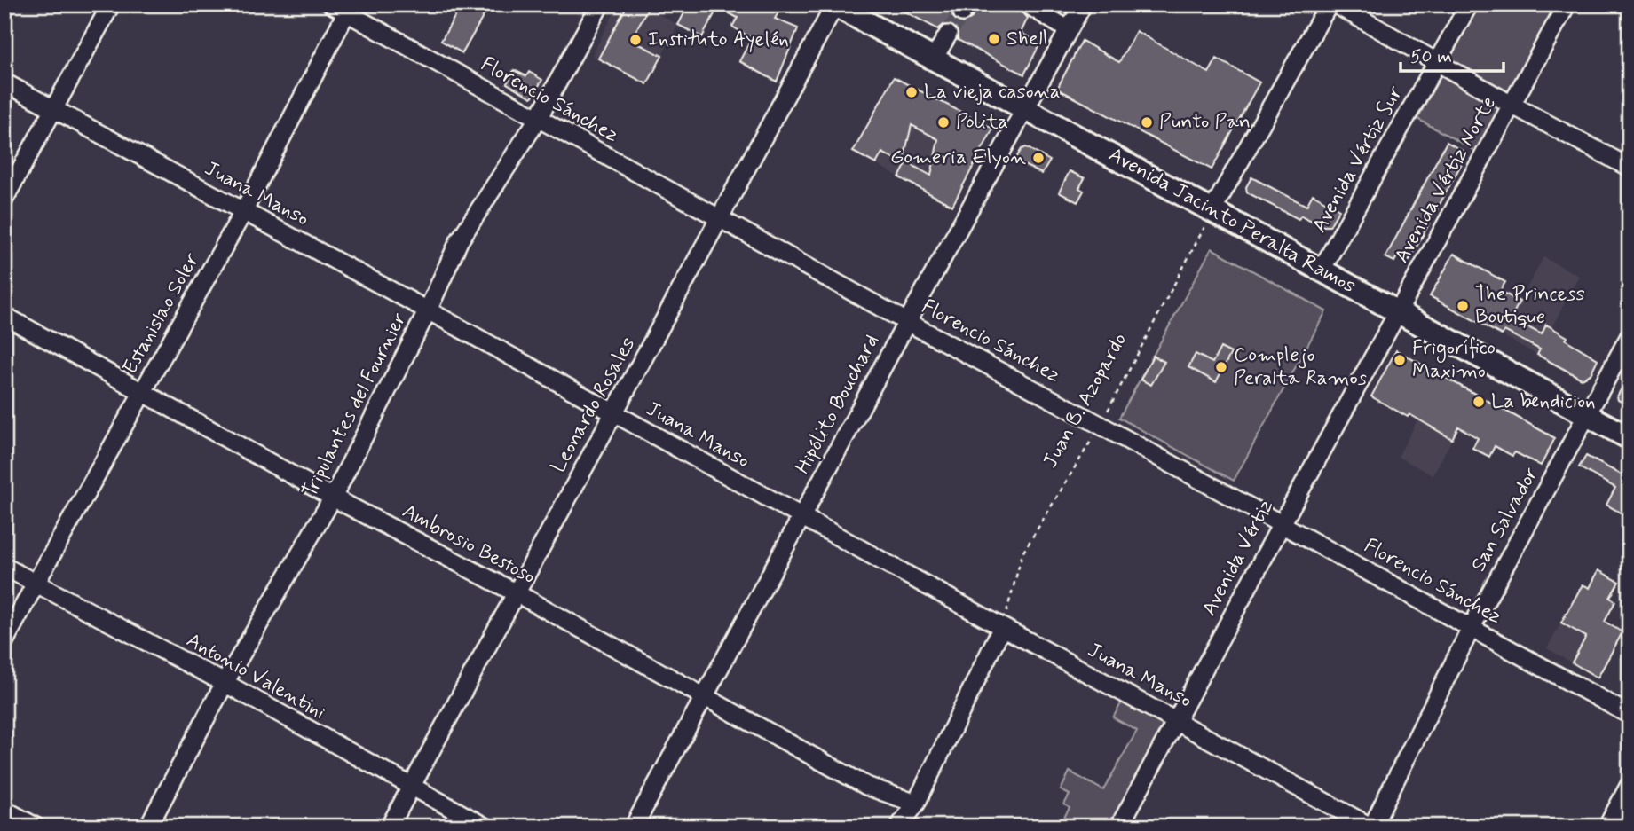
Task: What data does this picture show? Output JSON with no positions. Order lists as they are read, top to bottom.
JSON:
{
  "streets": {
    "main road": ["Avenida Jacinto Peralta Ramos"],
    "street": [
      "Florencio Sánchez",
      "Avenida Vértiz Sur",
      "Avenida Vértiz Norte",
      "Juana Manso",
      "Estanislao Soler",
      "Hipólito Bouchard",
      "Tripulantes del Fournier",
      "Leonardo Rosales",
      "San Salvador",
      "Ambrosio Bestoso",
      "Avenida Vértiz",
      "Antonio Valentini"
    ],
    "path": ["Juan B. Azopardo"]
  },
  "crossings": [
    ["Florencio Sánchez", "Estanislao Soler"],
    ["Florencio Sánchez", "Juan B. Azopardo"],
    ["Florencio Sánchez", "Hipólito Bouchard"],
    ["Florencio Sánchez", "Tripulantes del Fournier"],
    ["Florencio Sánchez", "Leonardo Rosales"],
    ["Florencio Sánchez", "San Salvador"],
    ["Florencio Sánchez", "Avenida Vértiz"],
    ["Avenida Vértiz Sur", "Avenida Jacinto Peralta Ramos"],
    ["Avenida Vértiz Norte", "Avenida Jacinto Peralta Ramos"],
    ["Avenida Vértiz Norte", "Avenida Vértiz"],
    ["Juana Manso", "Estanislao Soler"],
    ["Juana Manso", "Juan B. Azopardo"],
    ["Juana Manso", "Hipólito Bouchard"],
    ["Juana Manso", "Tripulantes del Fournier"],
    ["Juana Manso", "Leonardo Rosales"],
    ["Juana Manso", "San Salvador"],
    ["Juana Manso", "Avenida Vértiz"],
    ["Avenida Jacinto Peralta Ramos", "Juan B. Azopardo"],
    ["Avenida Jacinto Peralta Ramos", "Hipólito Bouchard"],
    ["Avenida Jacinto Peralta Ramos", "Leonardo Rosales"],
    ["Avenida Jacinto Peralta Ramos", "San Salvador"],
    ["Avenida Jacinto Peralta Ramos", "Avenida Vértiz"],
    ["Estanislao Soler", "Ambrosio Bestoso"],
    ["Estanislao Soler", "Antonio Valentini"],
    ["Hipólito Bouchard", "Ambrosio Bestoso"],
    ["Tripulantes del Fournier", "Ambrosio Bestoso"],
    ["Tripulantes del Fournier", "Antonio Valentini"],
    ["Leonardo Rosales", "Ambrosio Bestoso"],
    ["Leonardo Rosales", "Antonio Valentini"]
  ],
  "places": [
    "Shell",
    "Instituto Ayelén",
    "La vieja casona",
    "Polita",
    "Punto Pan",
    "Gomeria Elyon",
    "The Princess Boutique",
    "Frigorífico Maximo",
    "Complejo Peralta Ramos",
    "La bendicion"
  ],
  "scale_bar": "50 m"
}
